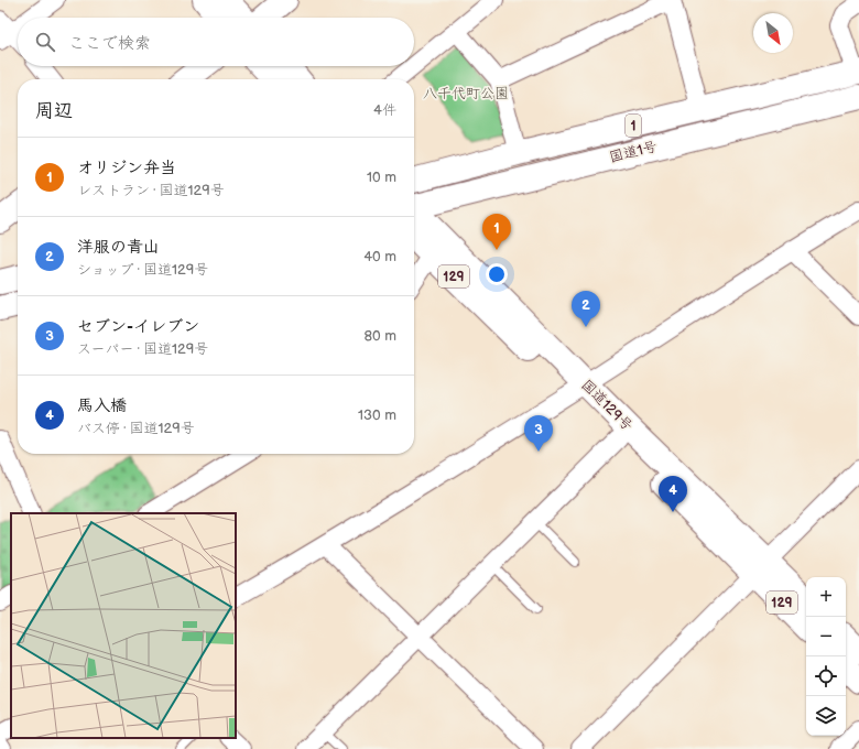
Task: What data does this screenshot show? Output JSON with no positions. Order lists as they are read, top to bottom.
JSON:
{
  "streets": {
    "main road": [
      "1",
      "国道1号",
      "129",
      "国道129号"
    ]
  },
  "parks": ["八千代町公園"],
  "north": "bottom right",
  "page": {
    "search": "ここで検索",
    "heading": ["周辺", "4件"],
    "list": [
      {
        "mark": "1",
        "name": "オリジン弁当",
        "note": "レストラン · 国道129号",
        "value": "10 m"
      },
      {
        "mark": "2",
        "name": "洋服の青山",
        "note": "ショップ · 国道129号",
        "value": "40 m"
      },
      {
        "mark": "3",
        "name": "セブン-イレブン",
        "note": "スーパー · 国道129号",
        "value": "80 m"
      },
      {
        "mark": "4",
        "name": "馬入橋",
        "note": "バス停 · 国道129号",
        "value": "130 m"
      }
    ],
    "pins": [
      "1",
      "2",
      "3",
      "4"
    ],
    "map_buttons": ["+", "−"]
  }
}
